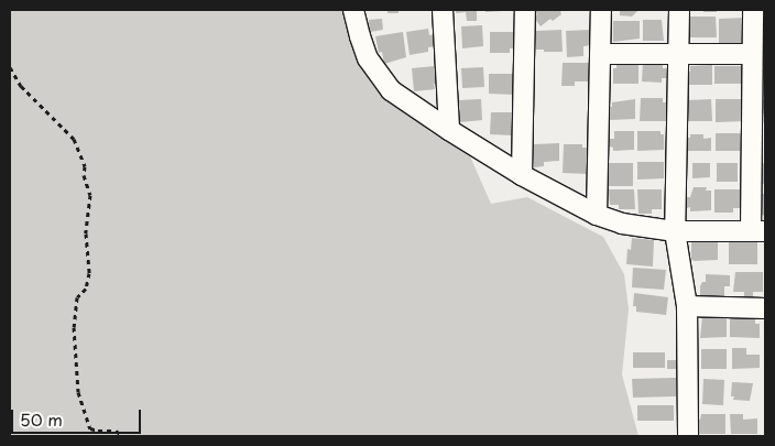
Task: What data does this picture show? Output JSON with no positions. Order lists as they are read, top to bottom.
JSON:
{
  "scale_bar": "50 m"
}
